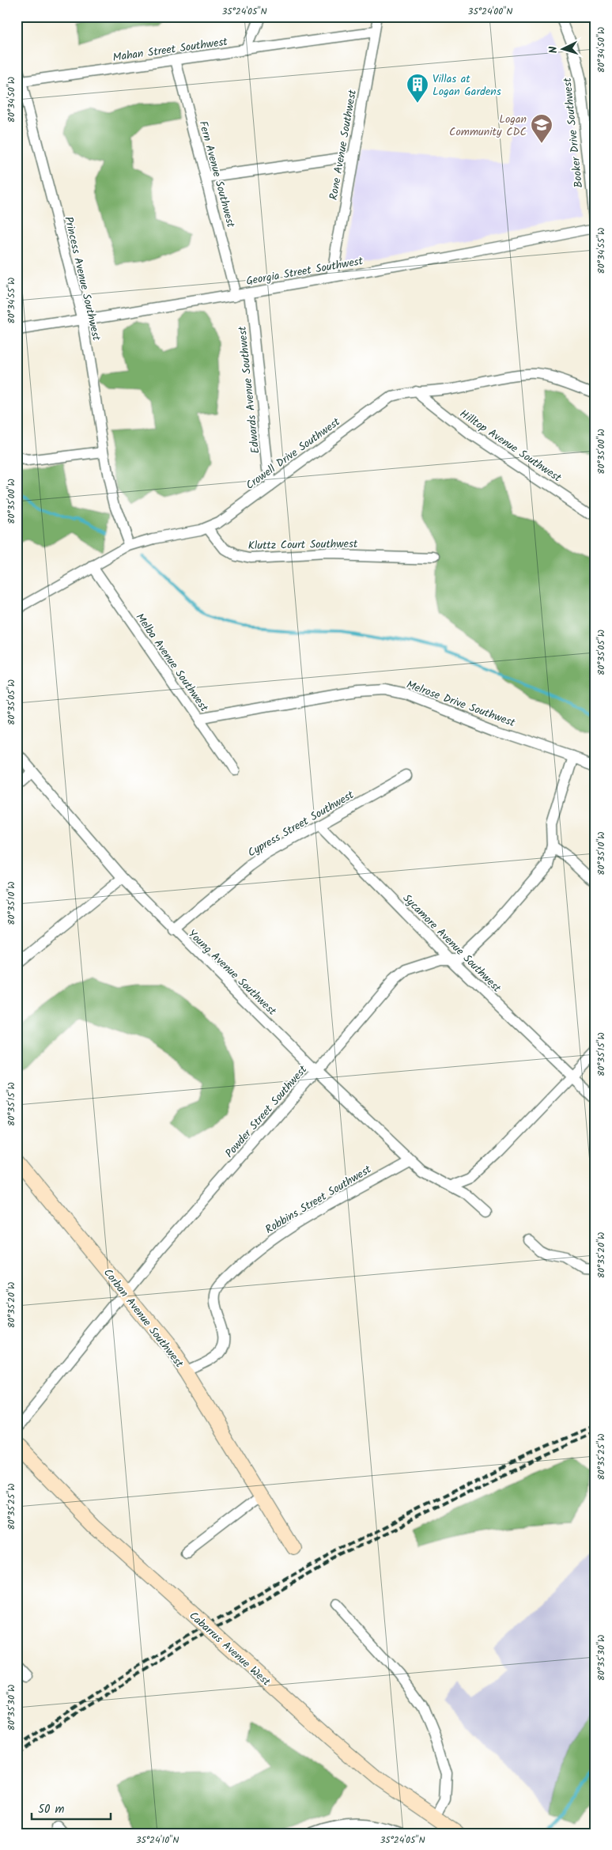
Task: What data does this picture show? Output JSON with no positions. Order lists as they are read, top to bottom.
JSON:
{
  "streets": {
    "main road": ["Corban Avenue Southwest", "Cabarrus Avenue West"],
    "street": [
      "Mahan Street Southwest",
      "Booker Drive Southwest",
      "Rone Avenue Southwest",
      "Fern Avenue Southwest",
      "Georgia Street Southwest",
      "Princess Avenue Southwest",
      "Edwards Avenue Southwest",
      "Hilltop Avenue Southwest",
      "Crowell Drive Southwest",
      "Kluttz Court Southwest",
      "Melba Avenue Southwest",
      "Melrose Drive Southwest",
      "Cypress Street Southwest",
      "Sycamore Avenue Southwest",
      "Young Avenue Southwest",
      "Powder Street Southwest",
      "Robbins Street Southwest"
    ]
  },
  "crossings": [
    ["Mahan Street Southwest", "Rone Avenue Southwest"],
    ["Mahan Street Southwest", "Fern Avenue Southwest"],
    ["Mahan Street Southwest", "Princess Avenue Southwest"],
    ["Booker Drive Southwest", "Georgia Street Southwest"],
    ["Rone Avenue Southwest", "Georgia Street Southwest"],
    ["Fern Avenue Southwest", "Georgia Street Southwest"],
    ["Georgia Street Southwest", "Princess Avenue Southwest"],
    ["Georgia Street Southwest", "Edwards Avenue Southwest"],
    ["Princess Avenue Southwest", "Crowell Drive Southwest"],
    ["Edwards Avenue Southwest", "Crowell Drive Southwest"],
    ["Hilltop Avenue Southwest", "Crowell Drive Southwest"],
    ["Crowell Drive Southwest", "Kluttz Court Southwest"],
    ["Crowell Drive Southwest", "Melba Avenue Southwest"],
    ["Melba Avenue Southwest", "Melrose Drive Southwest"],
    ["Melrose Drive Southwest", "Powder Street Southwest"],
    ["Cypress Street Southwest", "Sycamore Avenue Southwest"],
    ["Cypress Street Southwest", "Young Avenue Southwest"],
    ["Sycamore Avenue Southwest", "Powder Street Southwest"],
    ["Young Avenue Southwest", "Powder Street Southwest"],
    ["Young Avenue Southwest", "Robbins Street Southwest"],
    ["Powder Street Southwest", "Corban Avenue Southwest"],
    ["Robbins Street Southwest", "Corban Avenue Southwest"]
  ],
  "places": {
    "building": ["Villas at Logan Gardens"],
    "school or university": ["Logan Community CDC"]
  },
  "scale_bar": "50 m",
  "north": "left",
  "coordinates": [
    "35°24'05\"N",
    "35°24'00\"N",
    "80°34'50\"W",
    "80°34'55\"W",
    "80°35'00\"W",
    "80°35'05\"W",
    "80°35'10\"W",
    "80°35'15\"W",
    "80°35'20\"W",
    "80°35'25\"W",
    "80°35'30\"W",
    "35°24'10\"N"
  ]
}
